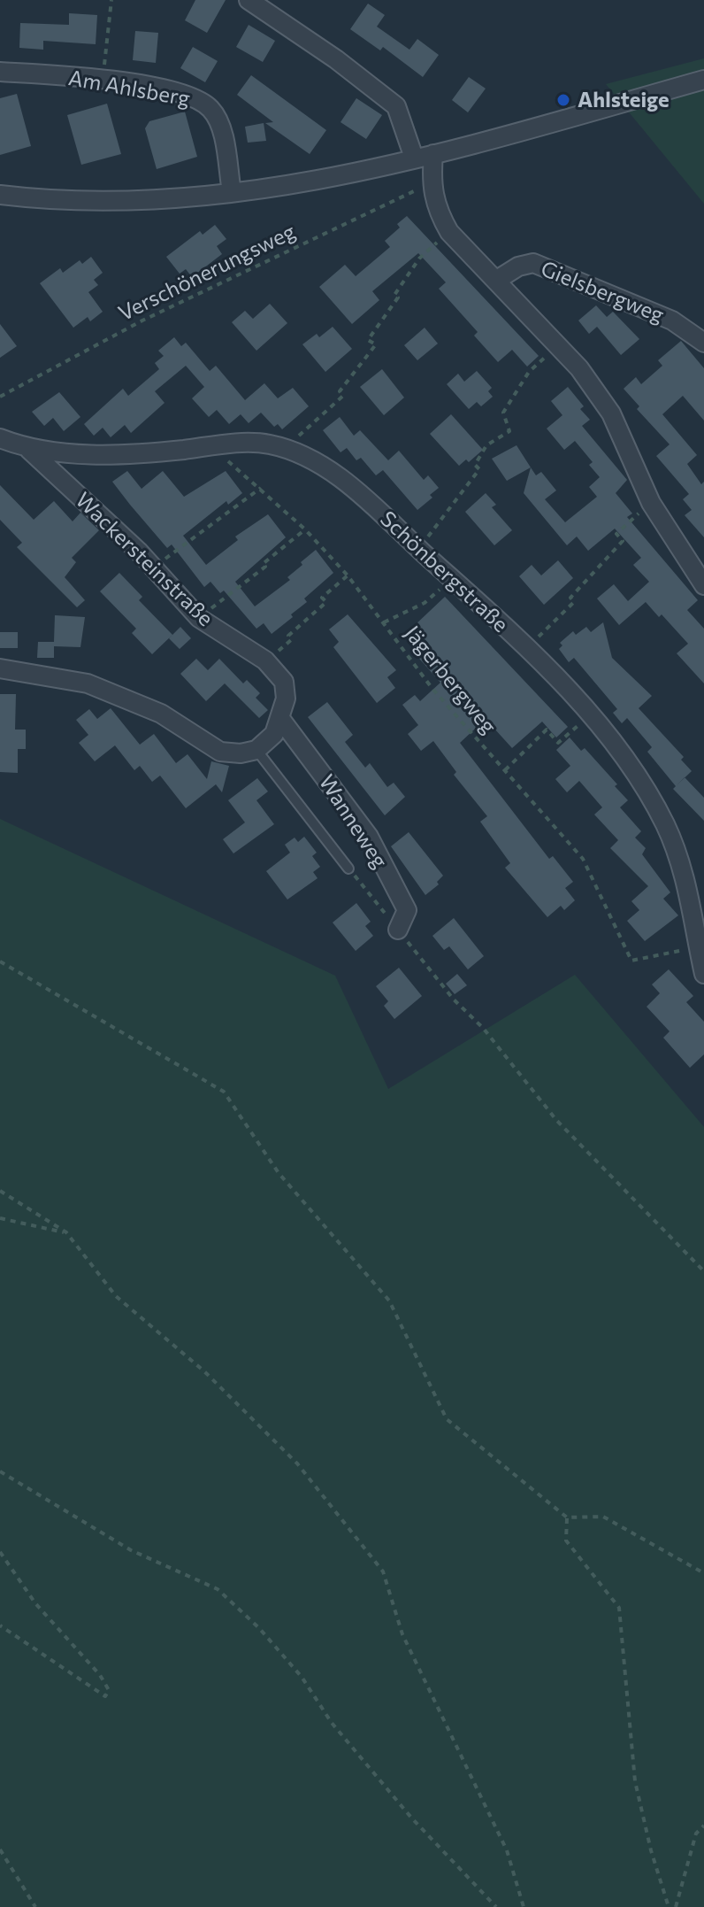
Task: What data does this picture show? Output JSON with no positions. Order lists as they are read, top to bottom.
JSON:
{
  "streets": {
    "street": [
      "Am Ahlsberg",
      "Gielsbergweg",
      "Wackersteinstraße",
      "Schönbergstraße",
      "Wanneweg"
    ],
    "path": ["Verschönerungsweg", "Jägerbergweg"]
  },
  "crossings": [
    ["Wackersteinstraße", "Schönbergstraße"],
    ["Wackersteinstraße", "Wanneweg"],
    ["Schönbergstraße", "Jägerbergweg"]
  ],
  "places": ["Ahlsteige"]
}
